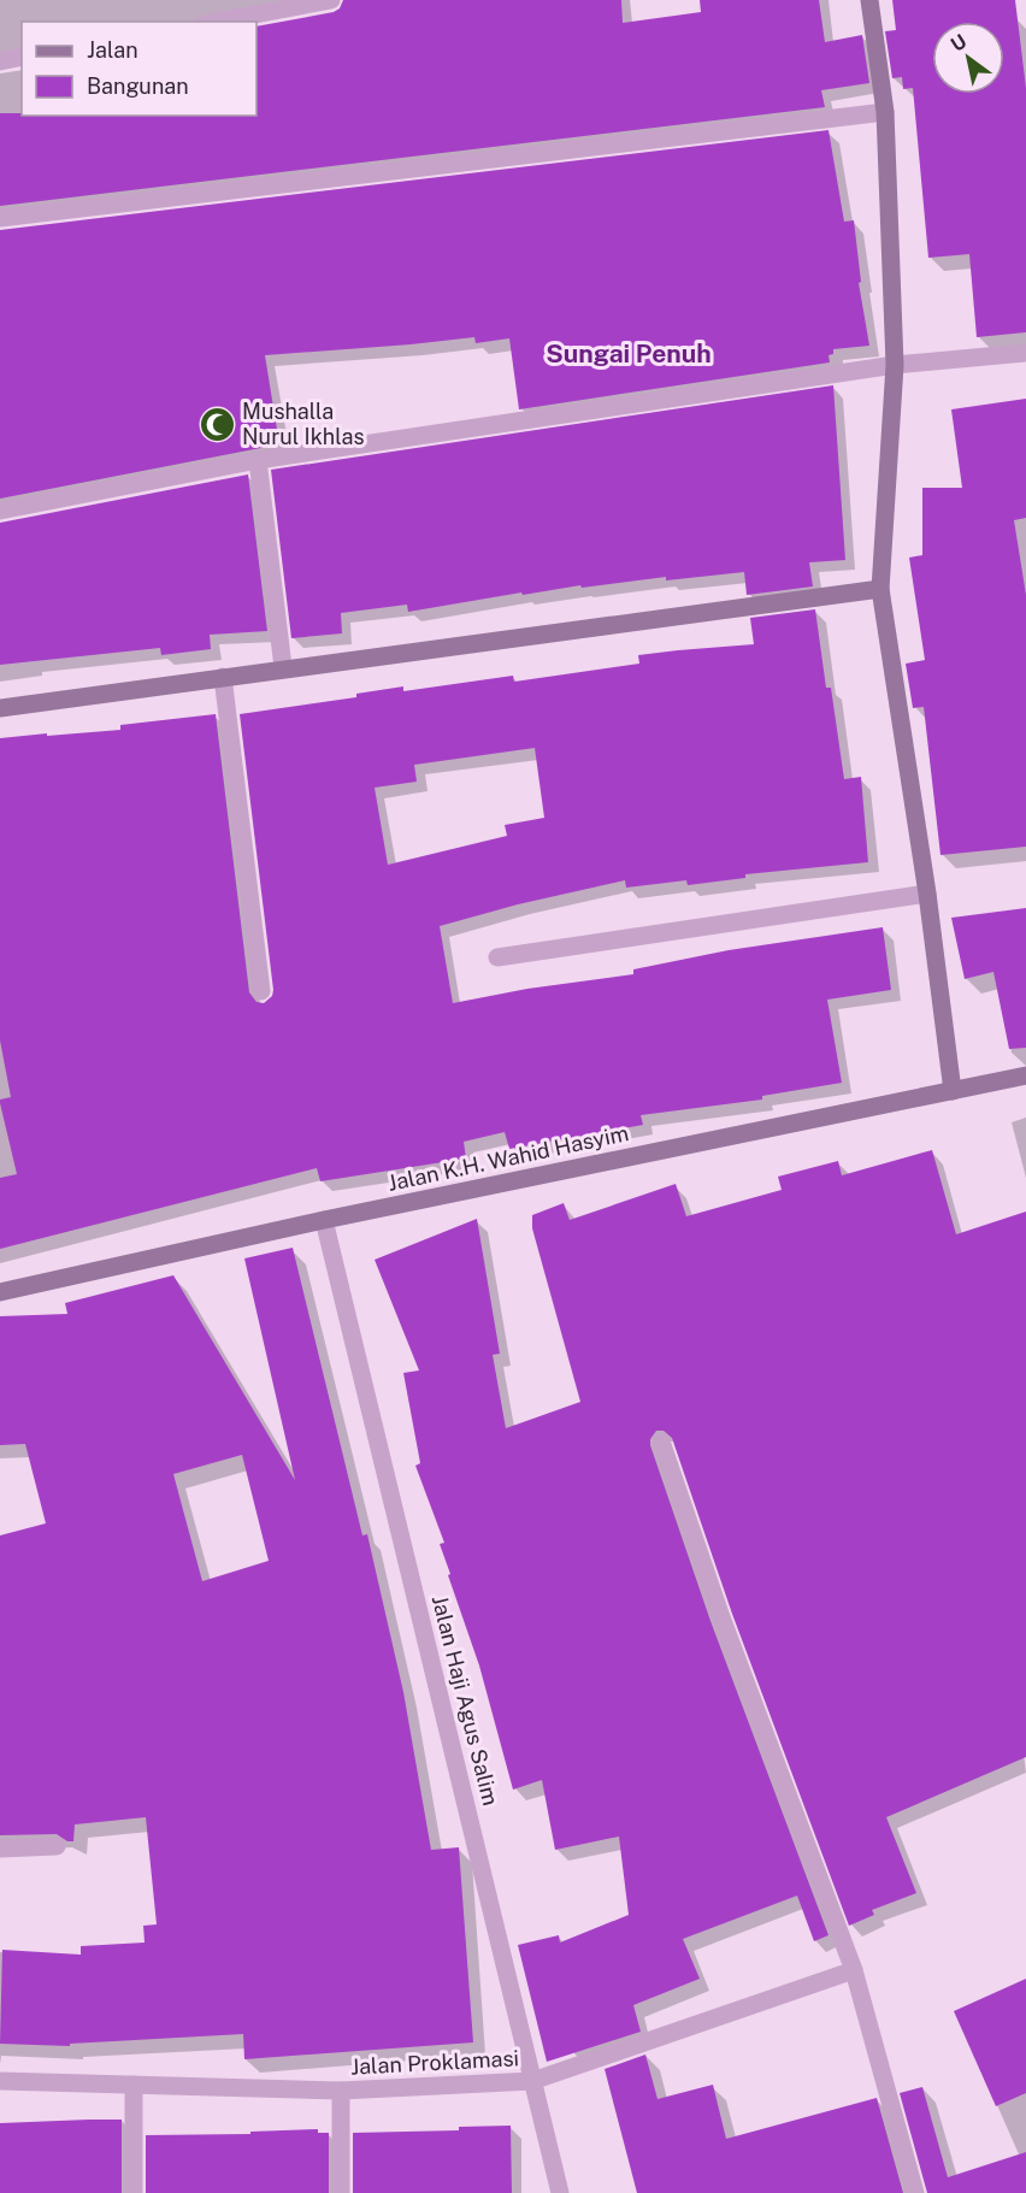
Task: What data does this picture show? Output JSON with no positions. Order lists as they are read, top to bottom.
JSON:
{
  "streets": {
    "street": ["Jalan K.H. Wahid Hasyim", "Jalan Haji Agus Salim", "Jalan Proklamasi"]
  },
  "crossings": [
    ["Jalan K.H. Wahid Hasyim", "Jalan Haji Agus Salim"],
    ["Jalan Haji Agus Salim", "Jalan Proklamasi"]
  ],
  "districts": ["Sungai Penuh"],
  "places": {
    "mosque": ["Mushalla Nurul Ikhlas"]
  },
  "legend": ["Jalan", "Bangunan"],
  "north": "top left"
}
